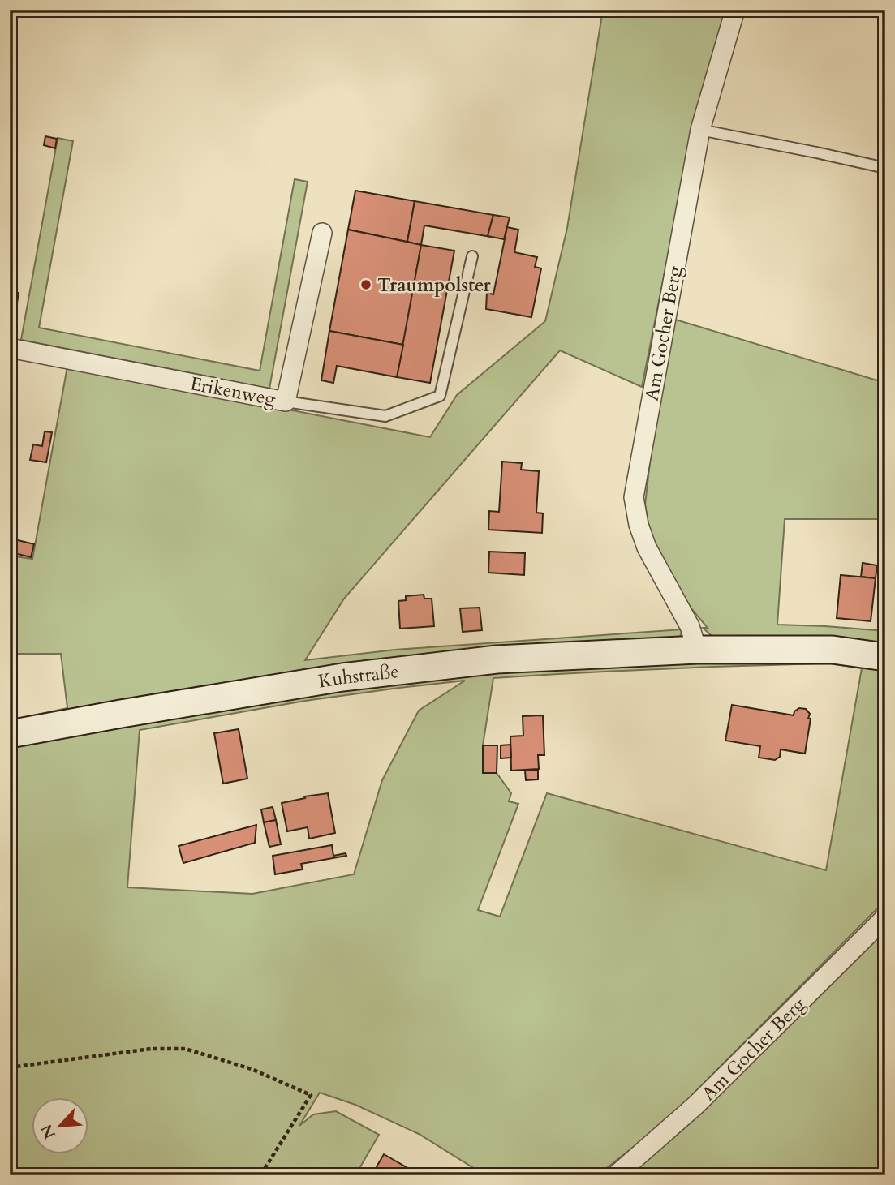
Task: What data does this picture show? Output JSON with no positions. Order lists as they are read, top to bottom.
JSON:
{
  "streets": {
    "street": ["Am Gocher Berg", "Erikenweg", "Kuhstraße"]
  },
  "crossings": [
    ["Am Gocher Berg", "Kuhstraße"]
  ],
  "places": ["Traumpolster"],
  "north": "bottom left"
}
